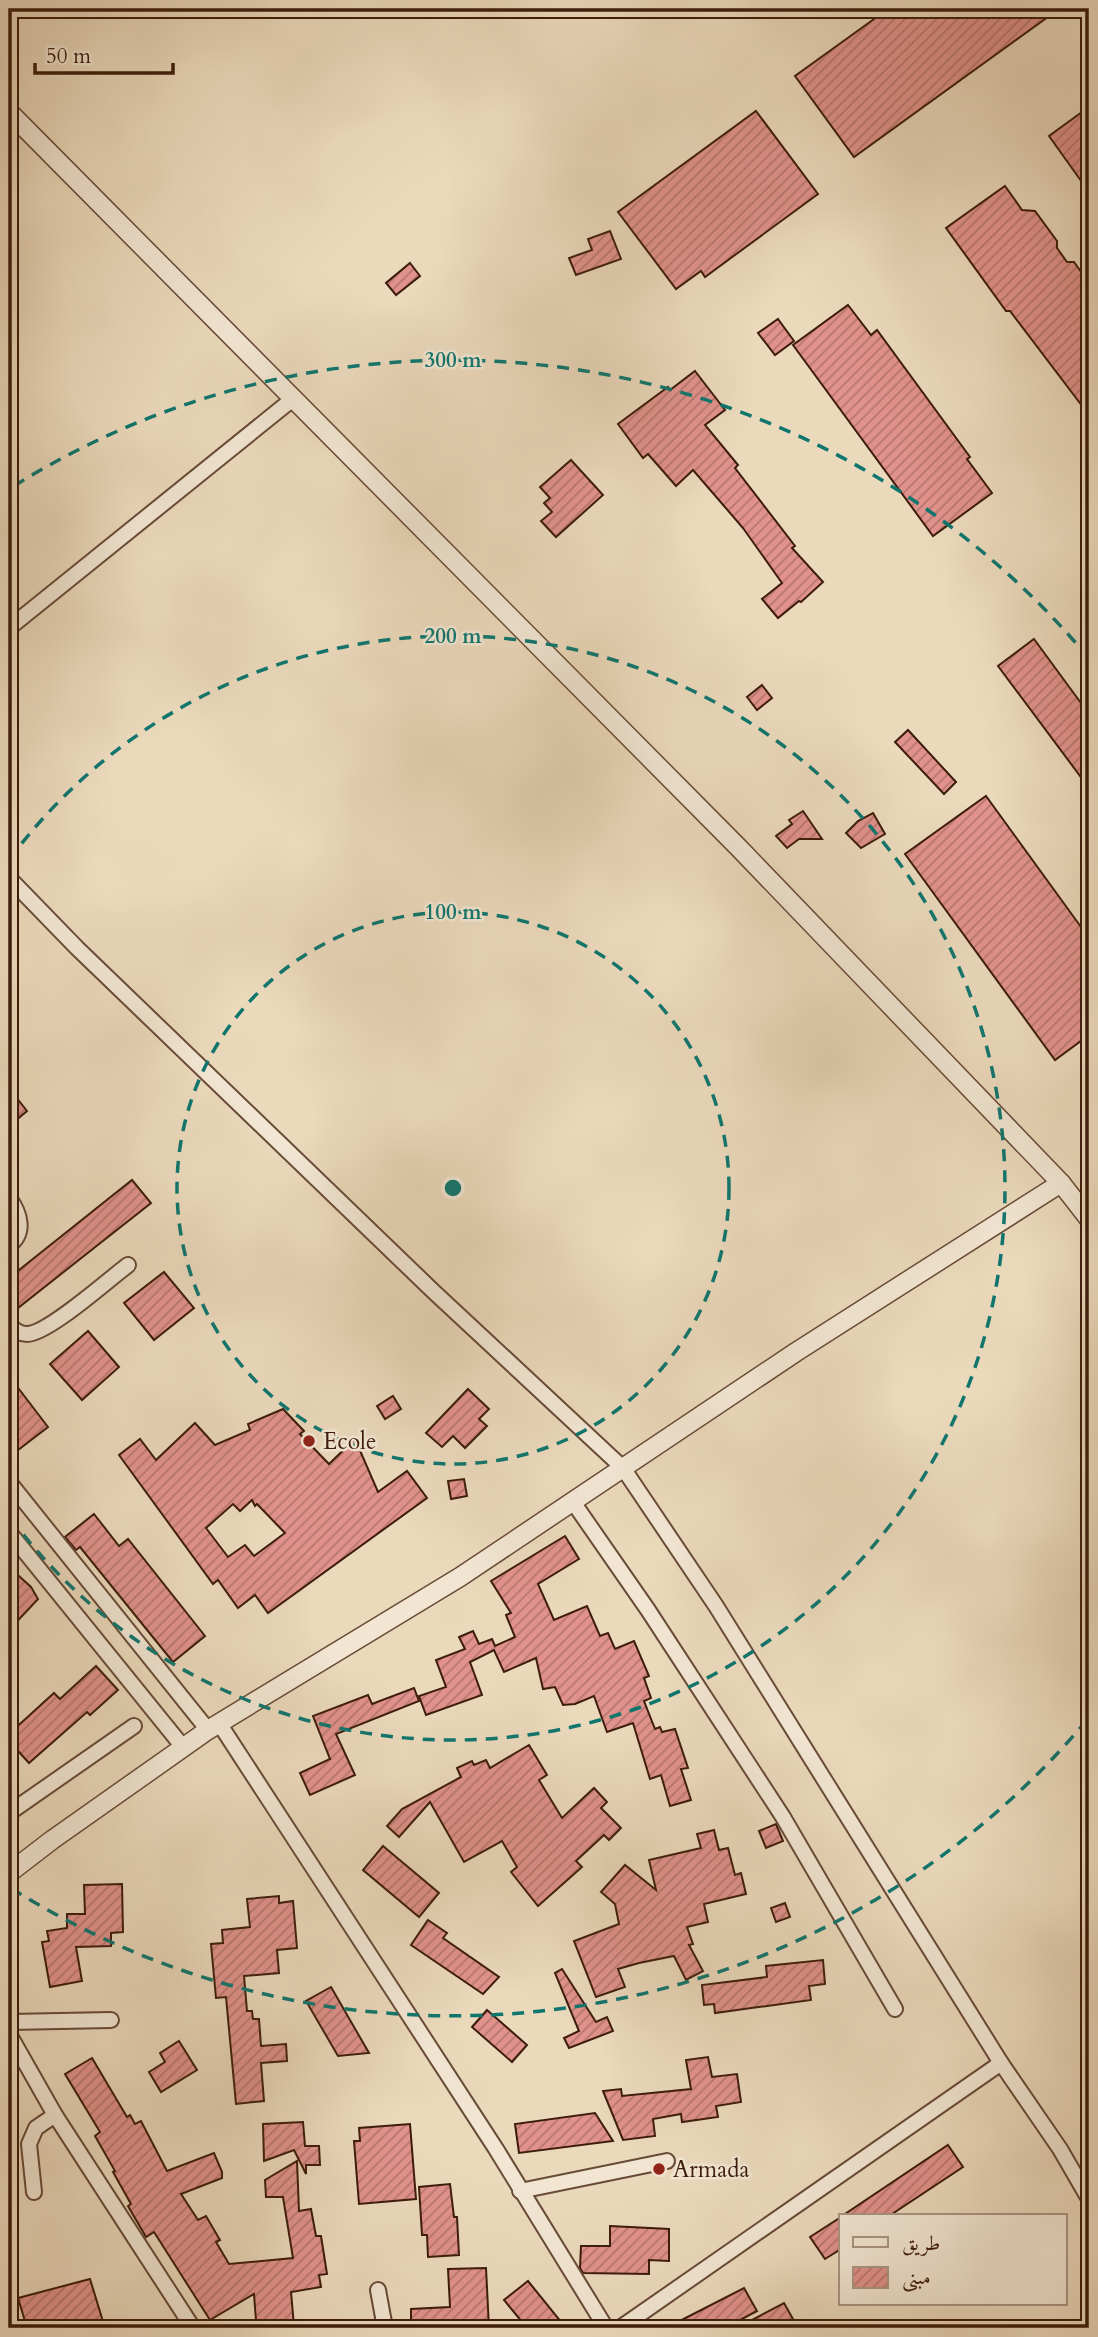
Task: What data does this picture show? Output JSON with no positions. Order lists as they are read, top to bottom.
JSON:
{
  "places": ["Ecole", "Armada"],
  "legend": ["طريق", "مبنى"],
  "scale_bar": "50 m",
  "rings": ["300 m", "200 m", "100 m"]
}
